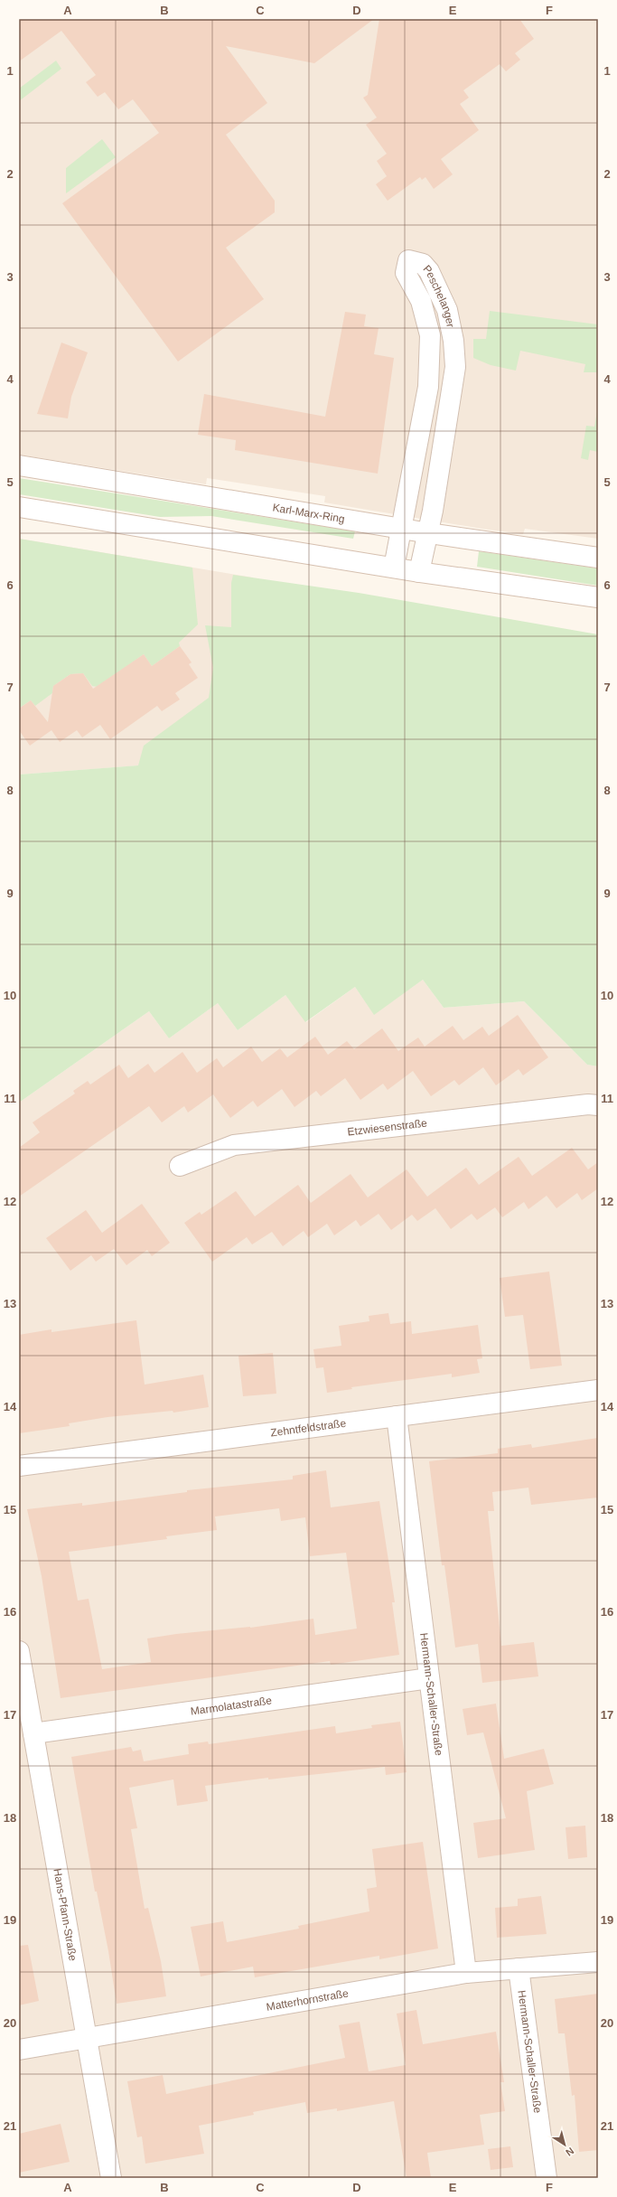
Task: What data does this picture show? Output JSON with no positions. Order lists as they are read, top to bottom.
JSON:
{
  "streets": {
    "street": [
      "Peschelanger",
      "Karl-Marx-Ring",
      "Etzwiesenstraße",
      "Zehntfeldstraße",
      "Hermann-Schaller-Straße",
      "Marmolatastraße",
      "Hans-Pfann-Straße",
      "Matterhornstraße"
    ]
  },
  "crossings": [
    ["Peschelanger", "Karl-Marx-Ring"],
    ["Zehntfeldstraße", "Hermann-Schaller-Straße"],
    ["Hermann-Schaller-Straße", "Marmolatastraße"],
    ["Hermann-Schaller-Straße", "Matterhornstraße"],
    ["Marmolatastraße", "Hans-Pfann-Straße"],
    ["Hans-Pfann-Straße", "Matterhornstraße"]
  ],
  "north": "bottom right",
  "grid": {
    "columns": [
      "A",
      "B",
      "C",
      "D",
      "E",
      "F"
    ],
    "rows": [
      "1",
      "2",
      "3",
      "4",
      "5",
      "6",
      "7",
      "8",
      "9",
      "10",
      "11",
      "12",
      "13",
      "14",
      "15",
      "16",
      "17",
      "18",
      "19",
      "20",
      "21"
    ]
  }
}
